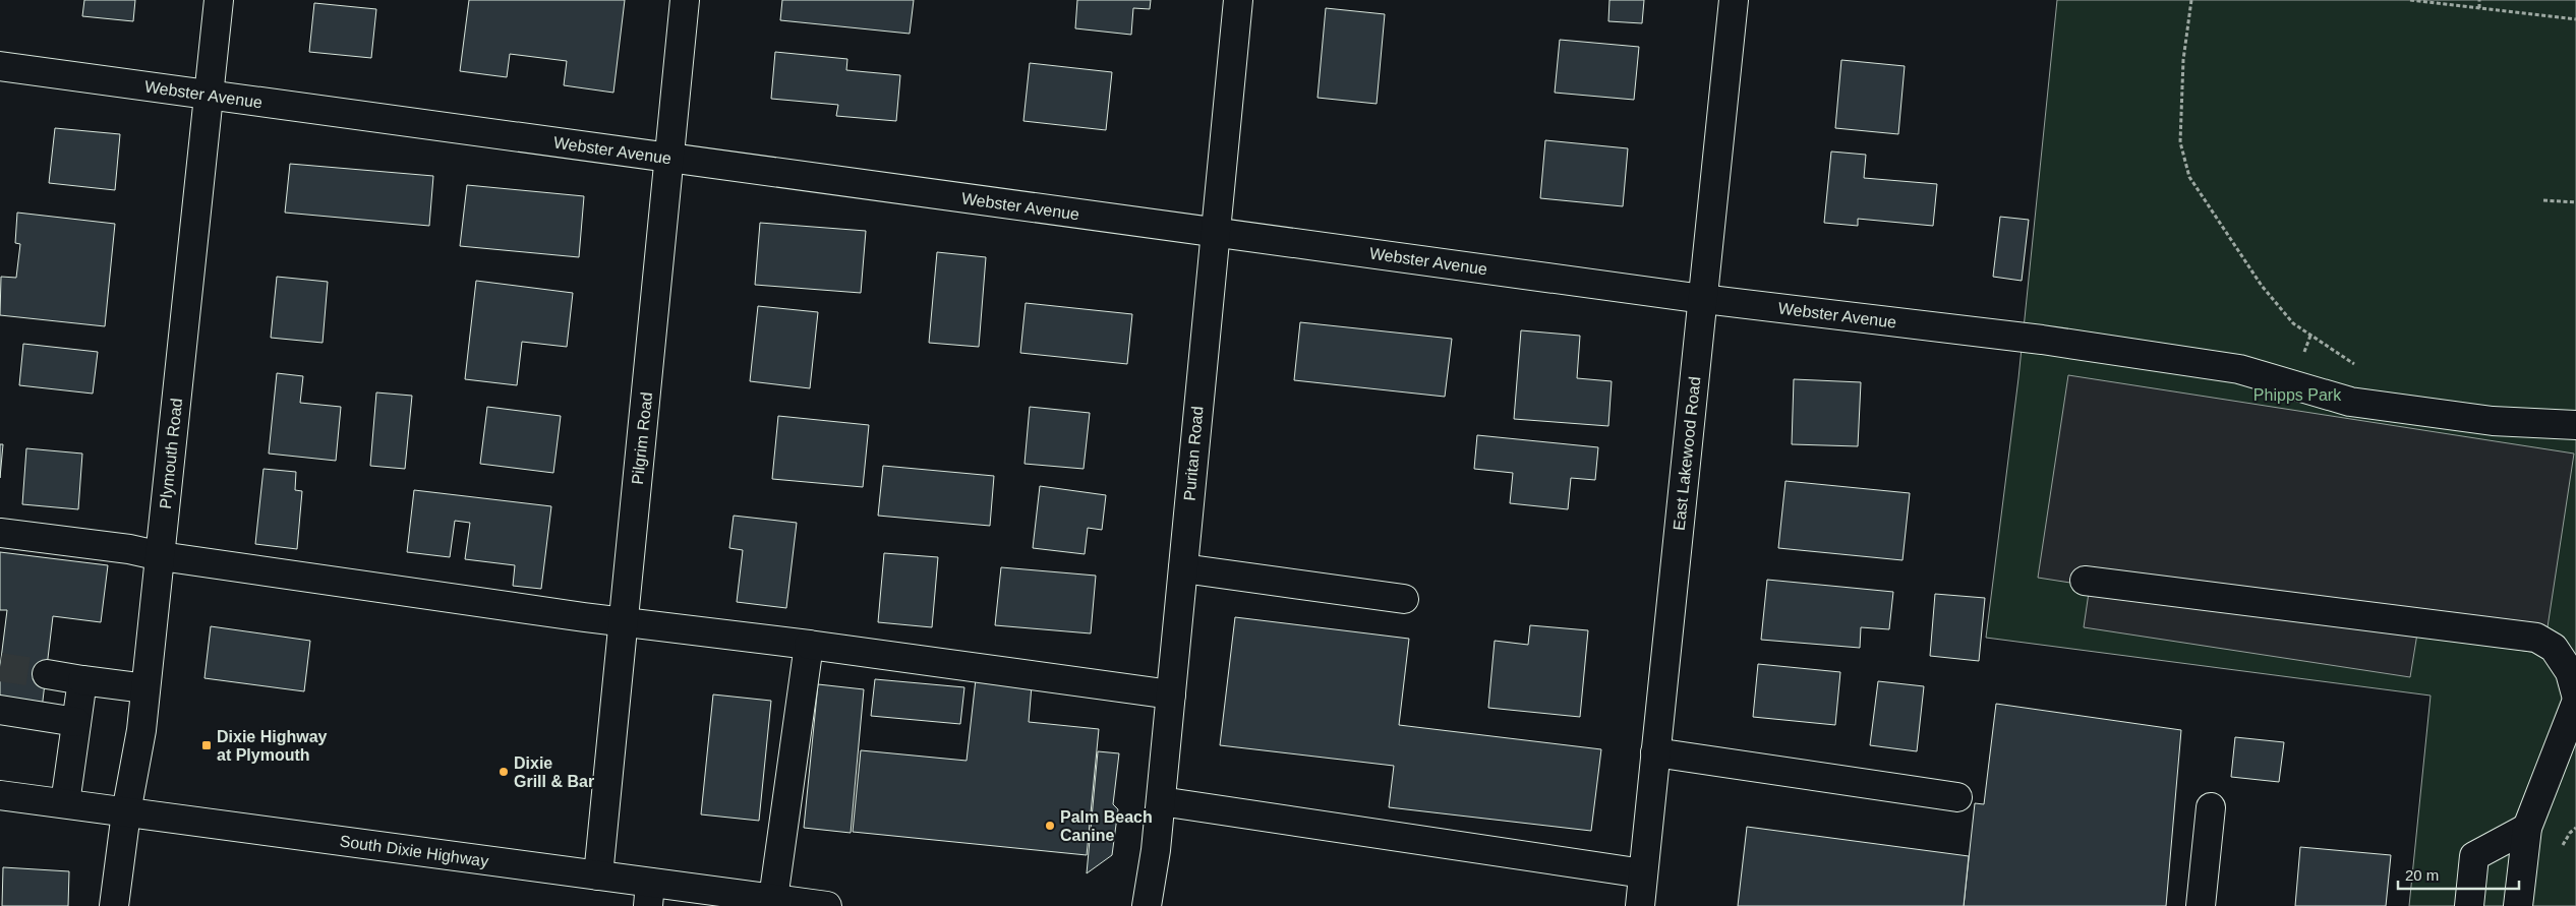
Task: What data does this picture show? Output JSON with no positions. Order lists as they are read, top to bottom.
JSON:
{
  "streets": {
    "street": [
      "Webster Avenue",
      "Pilgrim Road",
      "Plymouth Road",
      "Puritan Road",
      "East Lakewood Road",
      "South Dixie Highway"
    ]
  },
  "crossings": [
    ["Webster Avenue", "Pilgrim Road"],
    ["Webster Avenue", "Plymouth Road"],
    ["Webster Avenue", "Puritan Road"],
    ["Webster Avenue", "East Lakewood Road"],
    ["Pilgrim Road", "South Dixie Highway"],
    ["Plymouth Road", "South Dixie Highway"]
  ],
  "parks": ["Phipps Park"],
  "places": {
    "transit": ["Dixie Highway at Plymouth"],
    "other": ["Dixie Grill & Bar", "Palm Beach Canine"]
  },
  "scale_bar": "20 m"
}
